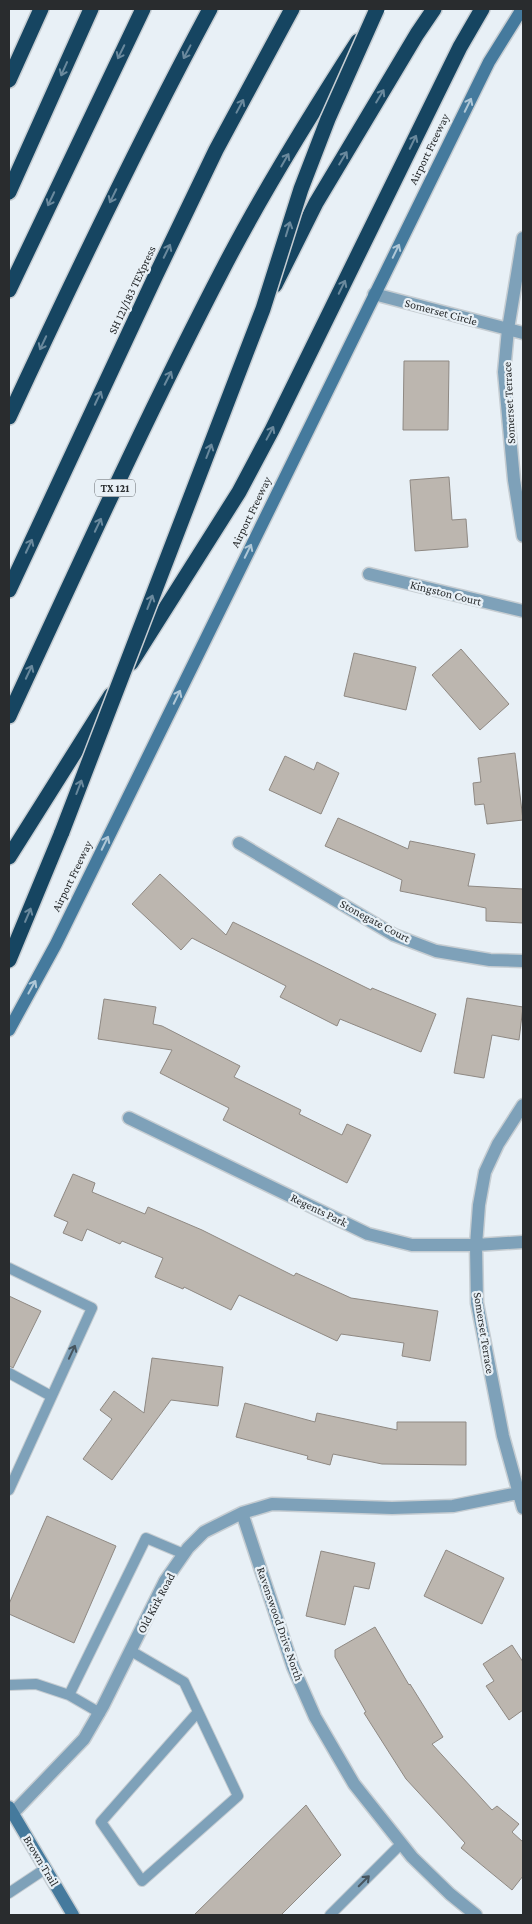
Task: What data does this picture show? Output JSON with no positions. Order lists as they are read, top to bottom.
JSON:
{
  "streets": {
    "highway": ["SH 121/183 TEXpress", "TX 121"],
    "main road": ["Airport Freeway", "Brown Trail"],
    "street": [
      "Somerset Circle",
      "Somerset Terrace",
      "Kingston Court",
      "Stonegate Court",
      "Regents Park",
      "Old Kirk Road",
      "Ravenswood Drive North"
    ]
  },
  "crossings": [
    ["Airport Freeway", "Somerset Circle"],
    ["Somerset Circle", "Somerset Terrace"],
    ["Somerset Terrace", "Regents Park"],
    ["Somerset Terrace", "Old Kirk Road"],
    ["Old Kirk Road", "Ravenswood Drive North"],
    ["Old Kirk Road", "Brown Trail"]
  ],
  "one_way": ["Airport Freeway"]
}
